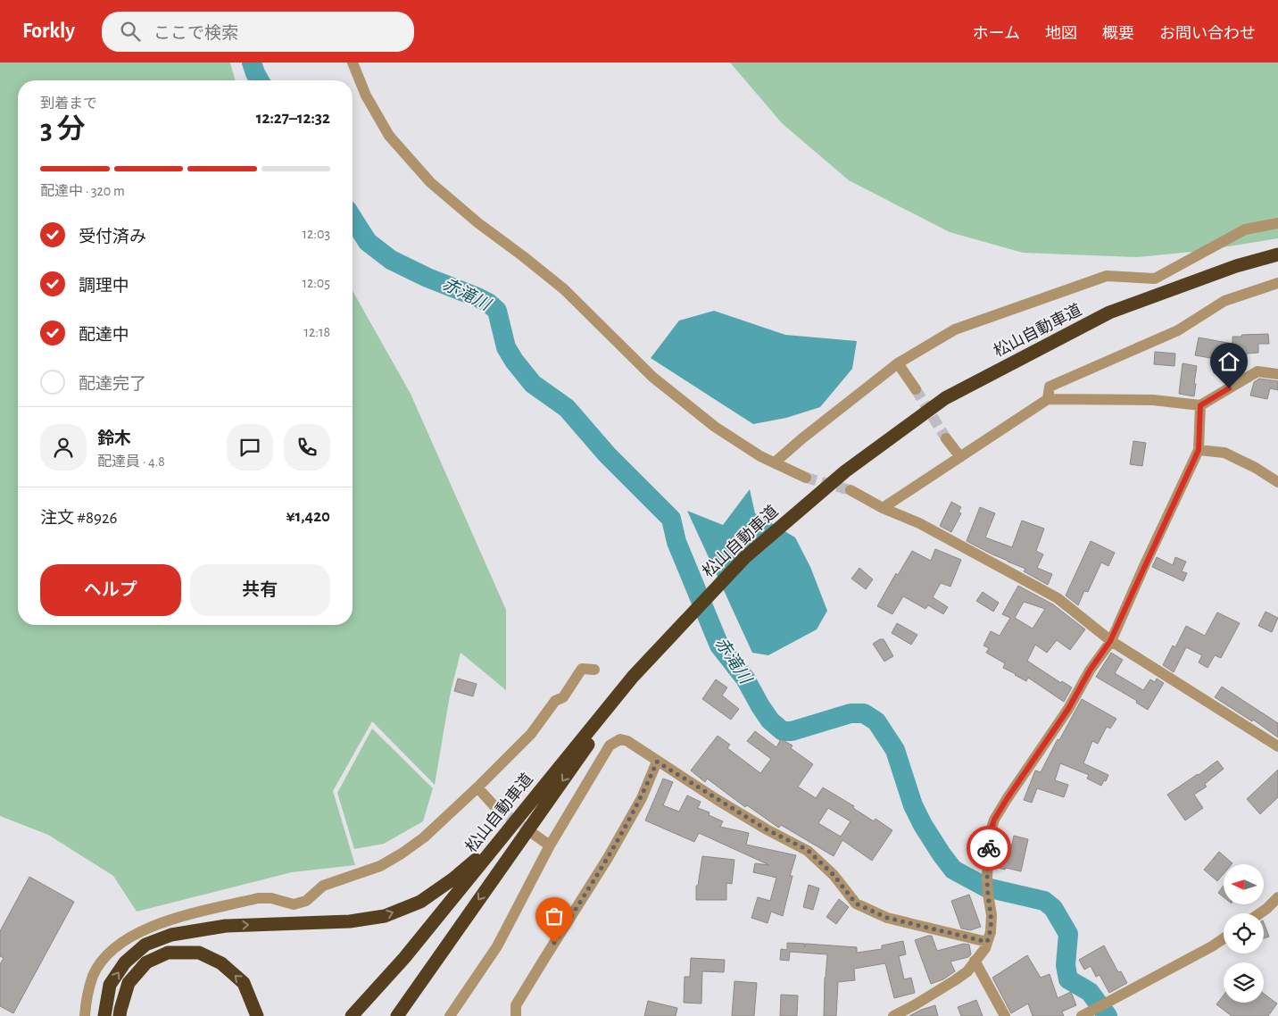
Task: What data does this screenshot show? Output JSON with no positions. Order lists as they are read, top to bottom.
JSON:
{
  "streets": {
    "highway": ["松山自動車道"]
  },
  "water": ["赤滝川"],
  "north": "left",
  "page": {
    "header": "Forkly",
    "search": "ここで検索",
    "nav": [
      "ホーム",
      "地図",
      "概要",
      "お問い合わせ"
    ],
    "heading": ["3 分", "到着まで", "12:27–12:32"],
    "panel": [
      "鈴木",
      "配達員 · 4.8",
      "注文 #8926",
      "¥1,420"
    ],
    "bar": "配達中 · 320 m",
    "list": [
      ["受付済み", "12:03"],
      ["調理中", "12:05"],
      ["配達中", "12:18"],
      "配達完了"
    ],
    "buttons": ["ヘルプ", "共有"]
  }
}
